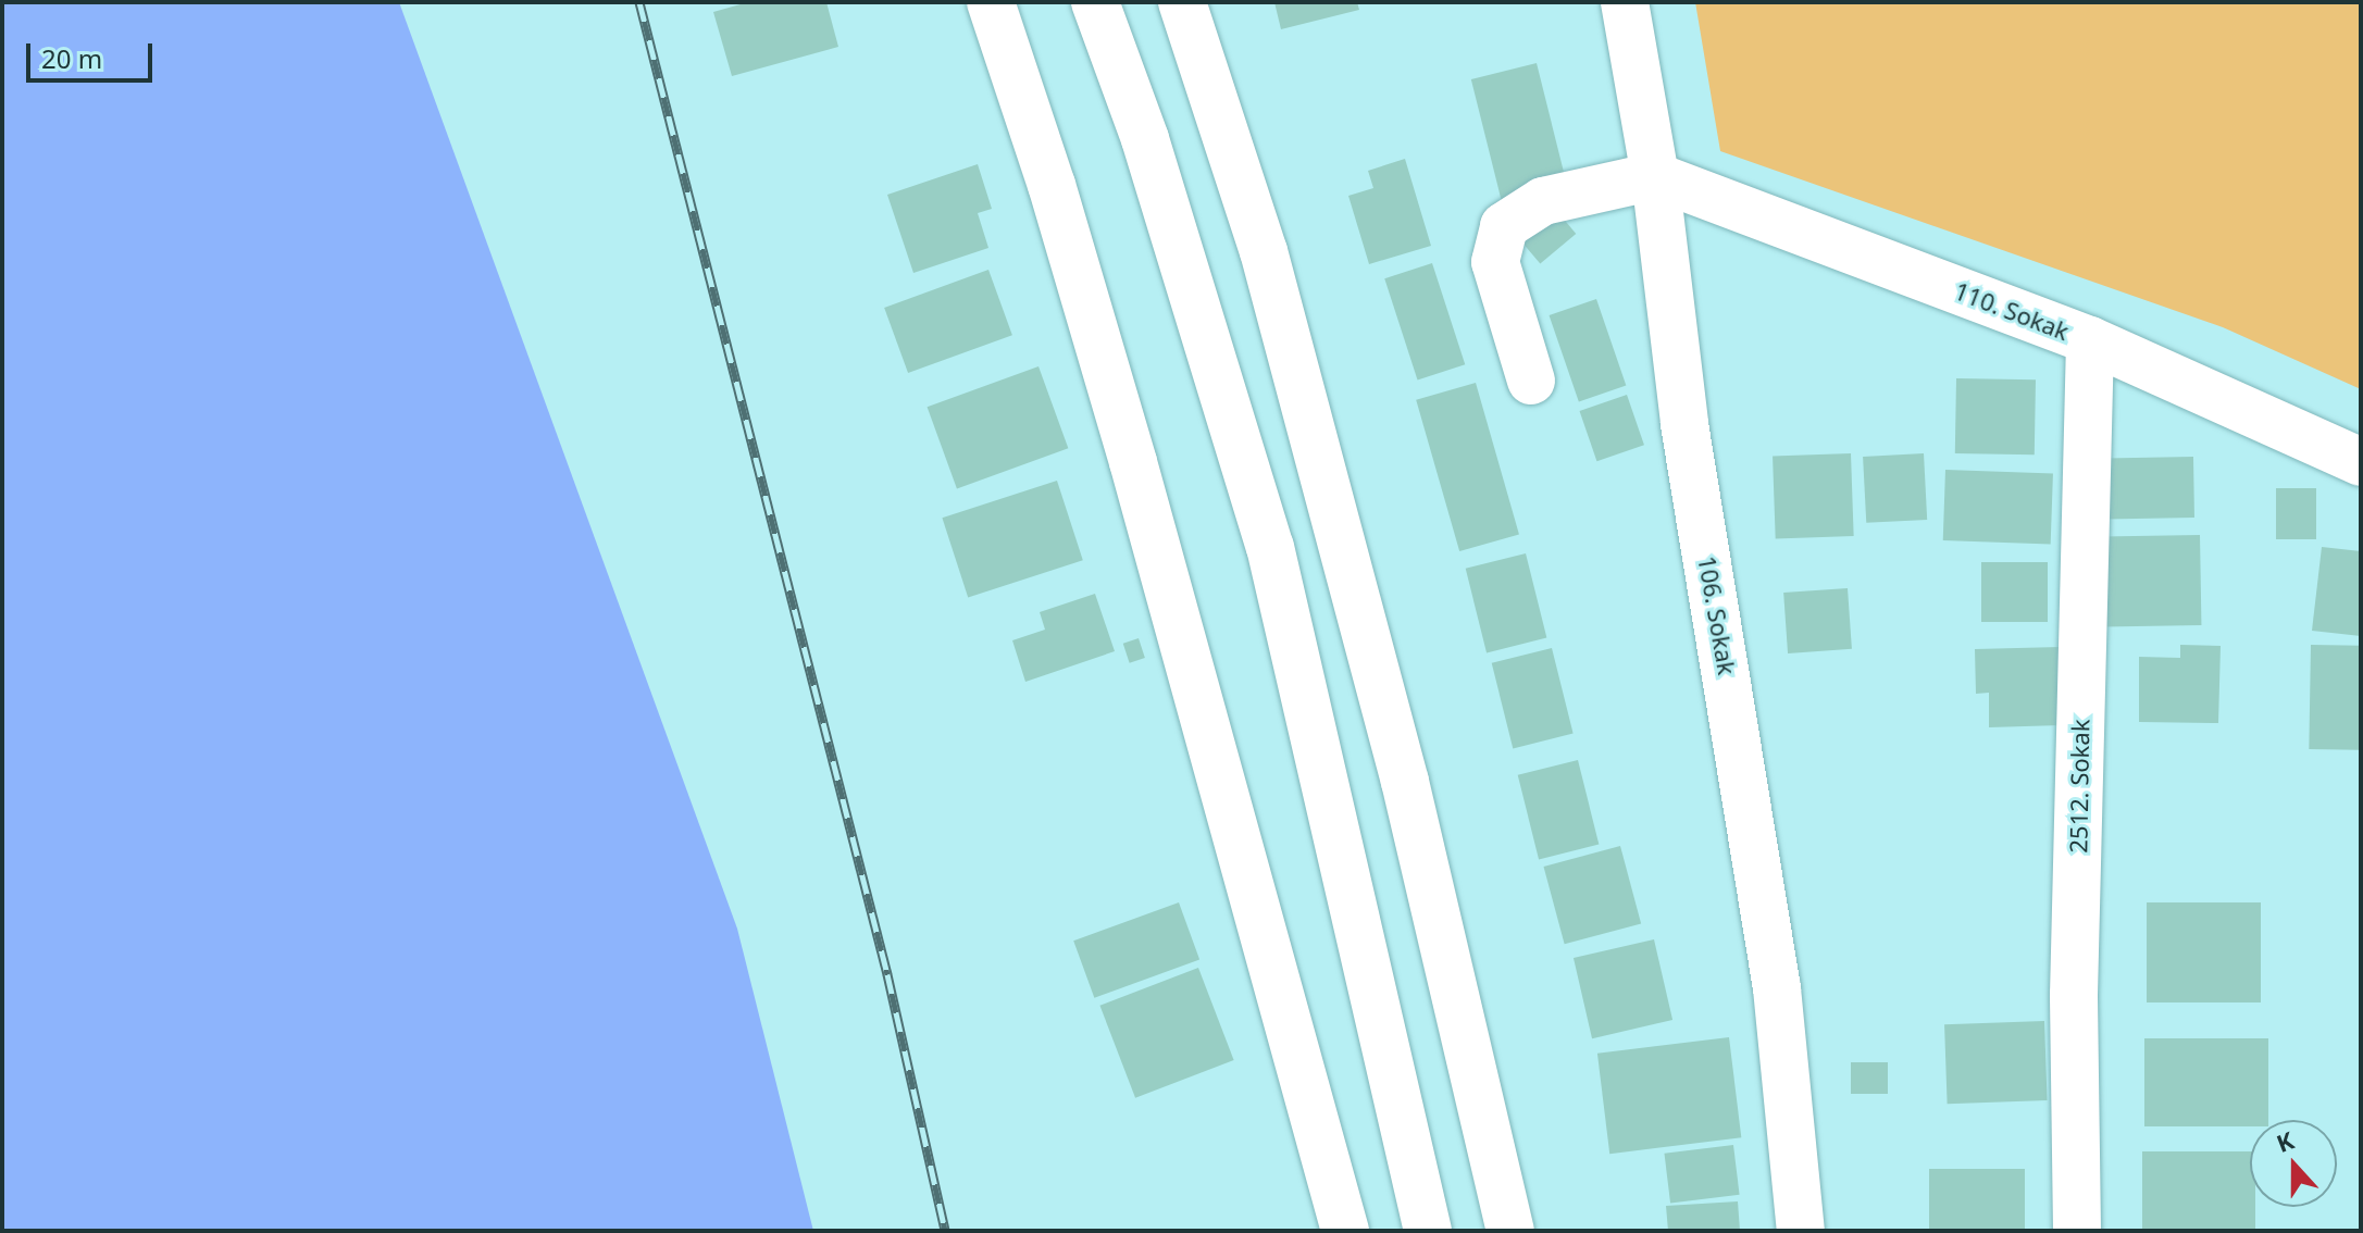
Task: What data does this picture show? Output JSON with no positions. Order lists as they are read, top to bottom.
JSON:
{
  "streets": {
    "main road": ["110. Sokak", "106. Sokak", "2512. Sokak"]
  },
  "crossings": [
    ["110. Sokak", "106. Sokak"],
    ["110. Sokak", "2512. Sokak"]
  ],
  "scale_bar": "20 m",
  "north": "top"
}
